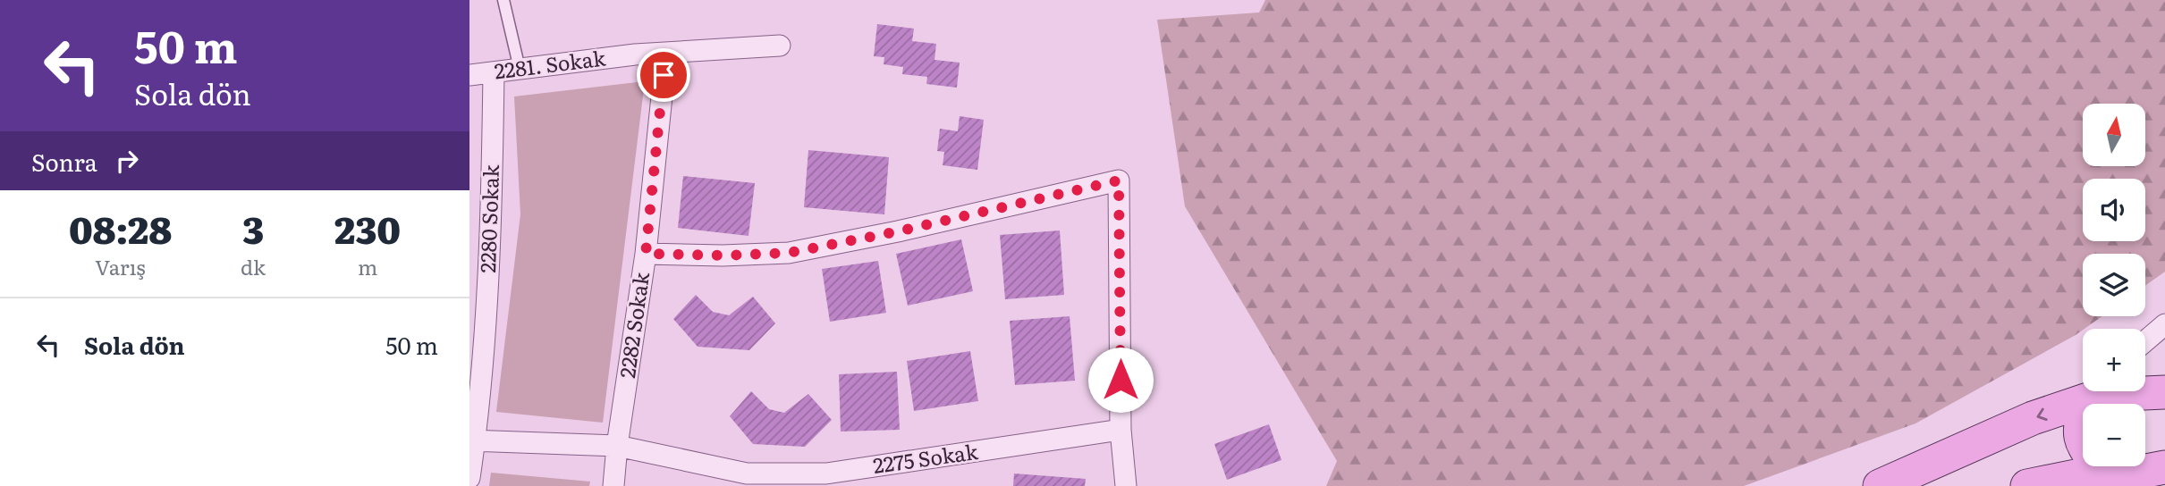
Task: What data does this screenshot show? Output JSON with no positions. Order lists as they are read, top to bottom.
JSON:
{
  "streets": {
    "street": [
      "2281. Sokak",
      "2280 Sokak",
      "2282 Sokak",
      "2275 Sokak"
    ]
  },
  "crossings": [
    ["2281. Sokak", "2280 Sokak"],
    ["2281. Sokak", "2282 Sokak"],
    ["2280 Sokak", "2275 Sokak"],
    ["2282 Sokak", "2275 Sokak"]
  ],
  "north": "top",
  "page": {
    "turn": ["50 m", "Sola dön"],
    "map_buttons": ["+", "−"],
    "then": "Sonra",
    "eta": [
      "08:28",
      "Varış",
      "3",
      "dk",
      "230",
      "m"
    ],
    "list": [
      {
        "name": "Sola dön",
        "value": "50 m"
      }
    ]
  }
}
